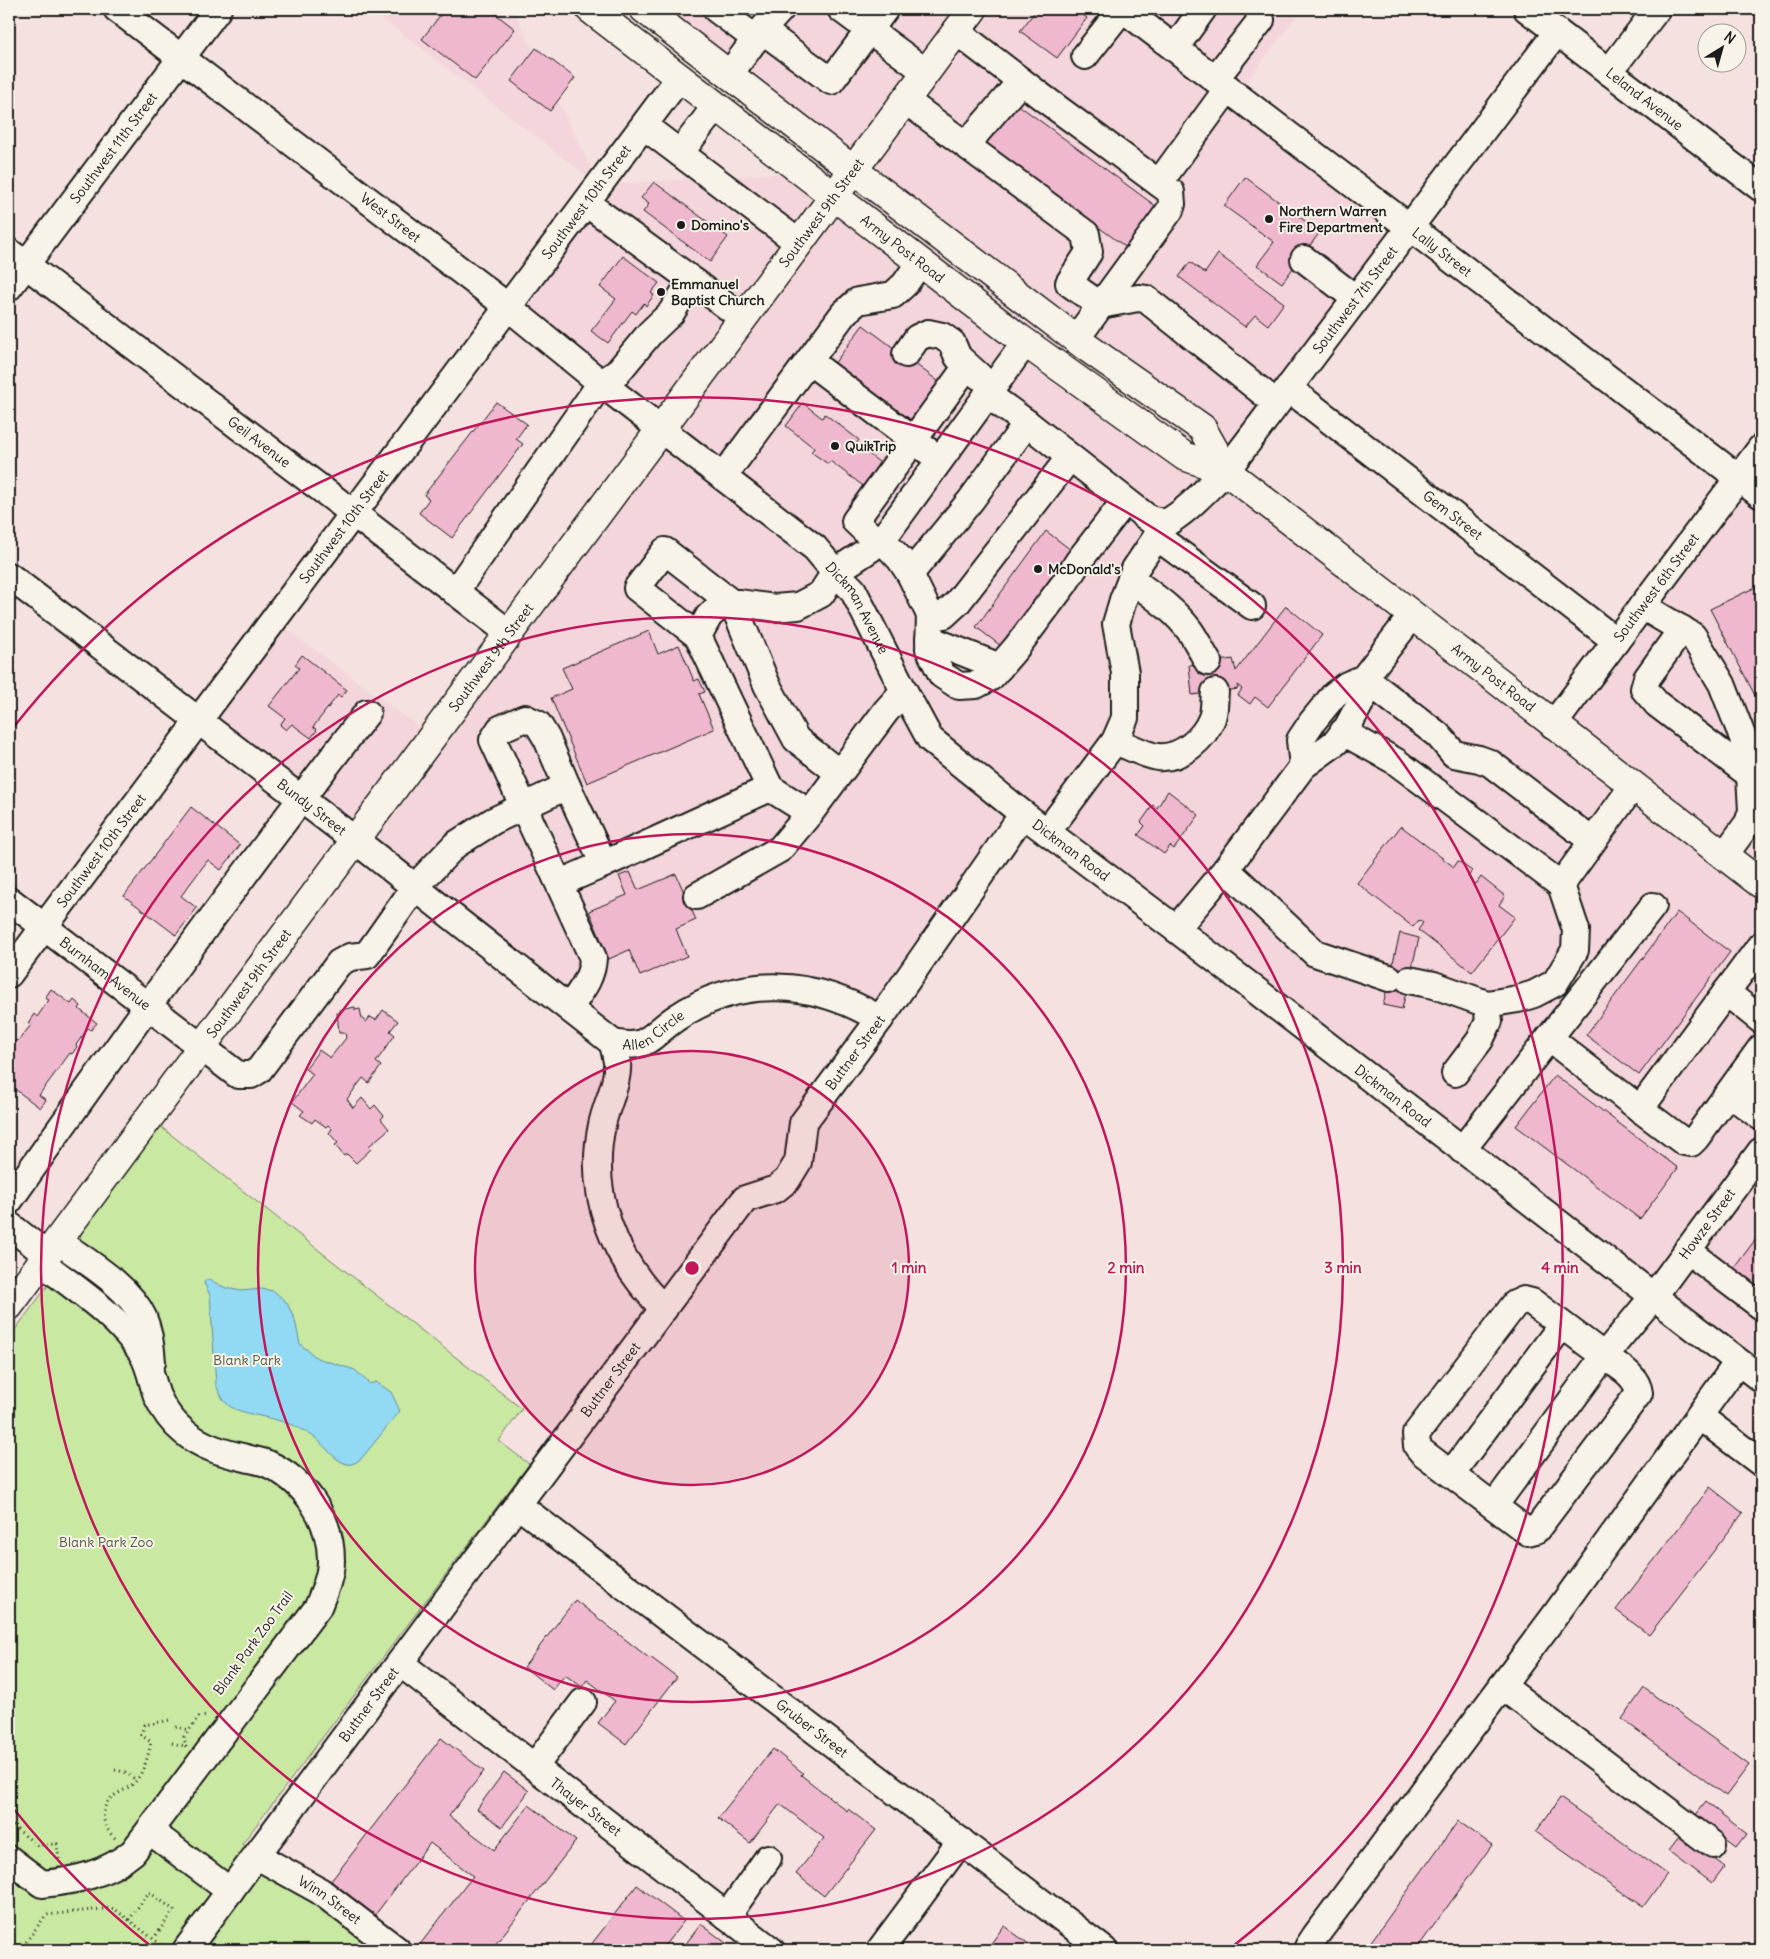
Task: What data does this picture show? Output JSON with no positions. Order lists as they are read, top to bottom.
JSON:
{
  "streets": {
    "main road": ["Southwest 9th Street", "Army Post Road"],
    "street": [
      "Leland Avenue",
      "Southwest 11th Street",
      "Southwest 10th Street",
      "West Street",
      "Lally Street",
      "Southwest 7th Street",
      "Geil Avenue",
      "Gem Street",
      "Southwest 6th Street",
      "Dickman Avenue",
      "Bundy Street",
      "Dickman Road",
      "Burnham Avenue",
      "Allen Circle",
      "Buttner Street",
      "Howze Street",
      "Gruber Street",
      "Thayer Street",
      "Winn Street"
    ],
    "path": ["Blank Park Zoo Trail"]
  },
  "crossings": [
    ["Leland Avenue", "Southwest 7th Street"],
    ["Southwest 11th Street", "West Street"],
    ["Southwest 11th Street", "Geil Avenue"],
    ["Southwest 10th Street", "West Street"],
    ["Southwest 10th Street", "Army Post Road"],
    ["Southwest 10th Street", "Geil Avenue"],
    ["Southwest 10th Street", "Bundy Street"],
    ["Southwest 10th Street", "Burnham Avenue"],
    ["Southwest 9th Street", "West Street"],
    ["Southwest 9th Street", "Army Post Road"],
    ["Southwest 9th Street", "Geil Avenue"],
    ["Southwest 9th Street", "Dickman Avenue"],
    ["Southwest 9th Street", "Bundy Street"],
    ["Southwest 9th Street", "Burnham Avenue"],
    ["West Street", "Dickman Avenue"],
    ["Army Post Road", "Southwest 7th Street"],
    ["Army Post Road", "Southwest 6th Street"],
    ["Lally Street", "Southwest 7th Street"],
    ["Lally Street", "Southwest 6th Street"],
    ["Southwest 7th Street", "Gem Street"],
    ["Southwest 7th Street", "Dickman Road"],
    ["Gem Street", "Southwest 6th Street"],
    ["Dickman Avenue", "Dickman Road"],
    ["Dickman Avenue", "Buttner Street"],
    ["Bundy Street", "Burnham Avenue"],
    ["Bundy Street", "Allen Circle"],
    ["Dickman Road", "Buttner Street"],
    ["Dickman Road", "Howze Street"],
    ["Allen Circle", "Buttner Street"],
    ["Buttner Street", "Gruber Street"],
    ["Buttner Street", "Thayer Street"],
    ["Buttner Street", "Winn Street"]
  ],
  "parks": ["Blank Park", "Blank Park Zoo"],
  "places": [
    "Northern Warren Fire Department",
    "Domino's",
    "Emmanuel Baptist Church",
    "QuikTrip",
    "McDonald's"
  ],
  "north": "top right",
  "rings": [
    "1 min",
    "2 min",
    "3 min",
    "4 min"
  ]
}
